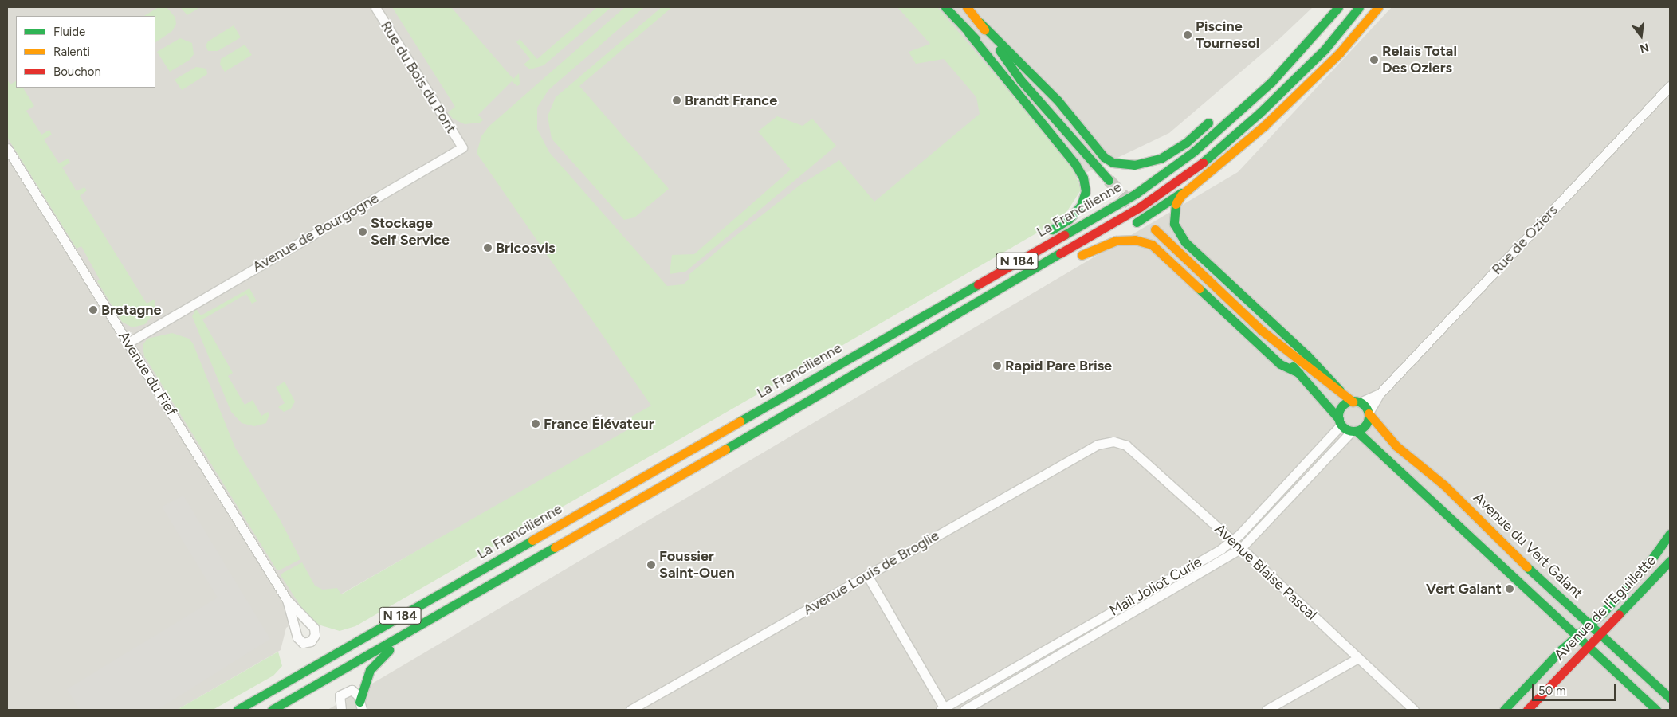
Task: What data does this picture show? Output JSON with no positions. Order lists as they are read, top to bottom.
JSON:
{
  "streets": {
    "main road": [
      "La Francilienne",
      "N 184",
      "Avenue du Vert Galant",
      "Avenue de l'Eguillette"
    ],
    "street": [
      "Rue du Bois du Pont",
      "Avenue de Bourgogne",
      "Rue de Oziers",
      "Avenue du Fief",
      "Avenue Blaise Pascal",
      "Avenue Louis de Broglie",
      "Mail Joliot Curie"
    ]
  },
  "crossings": [
    ["Rue du Bois du Pont", "Avenue de Bourgogne"],
    ["Avenue de Bourgogne", "Avenue du Fief"],
    ["Rue de Oziers", "Avenue du Vert Galant"],
    ["Rue de Oziers", "Mail Joliot Curie"],
    ["Avenue du Vert Galant", "Mail Joliot Curie"],
    ["Avenue du Vert Galant", "Avenue de l'Eguillette"],
    ["Avenue Blaise Pascal", "Avenue Louis de Broglie"],
    ["Avenue Blaise Pascal", "Mail Joliot Curie"]
  ],
  "places": [
    "Piscine Tournesol",
    "Relais Total Des Oziers",
    "Brandt France",
    "Stockage Self Service",
    "Bricosvis",
    "Bretagne",
    "Rapid Pare Brise",
    "France Élévateur",
    "Foussier Saint-Ouen",
    "Vert Galant"
  ],
  "legend": ["Fluide", "Ralenti", "Bouchon"],
  "scale_bar": "50 m",
  "north": "bottom"
}
